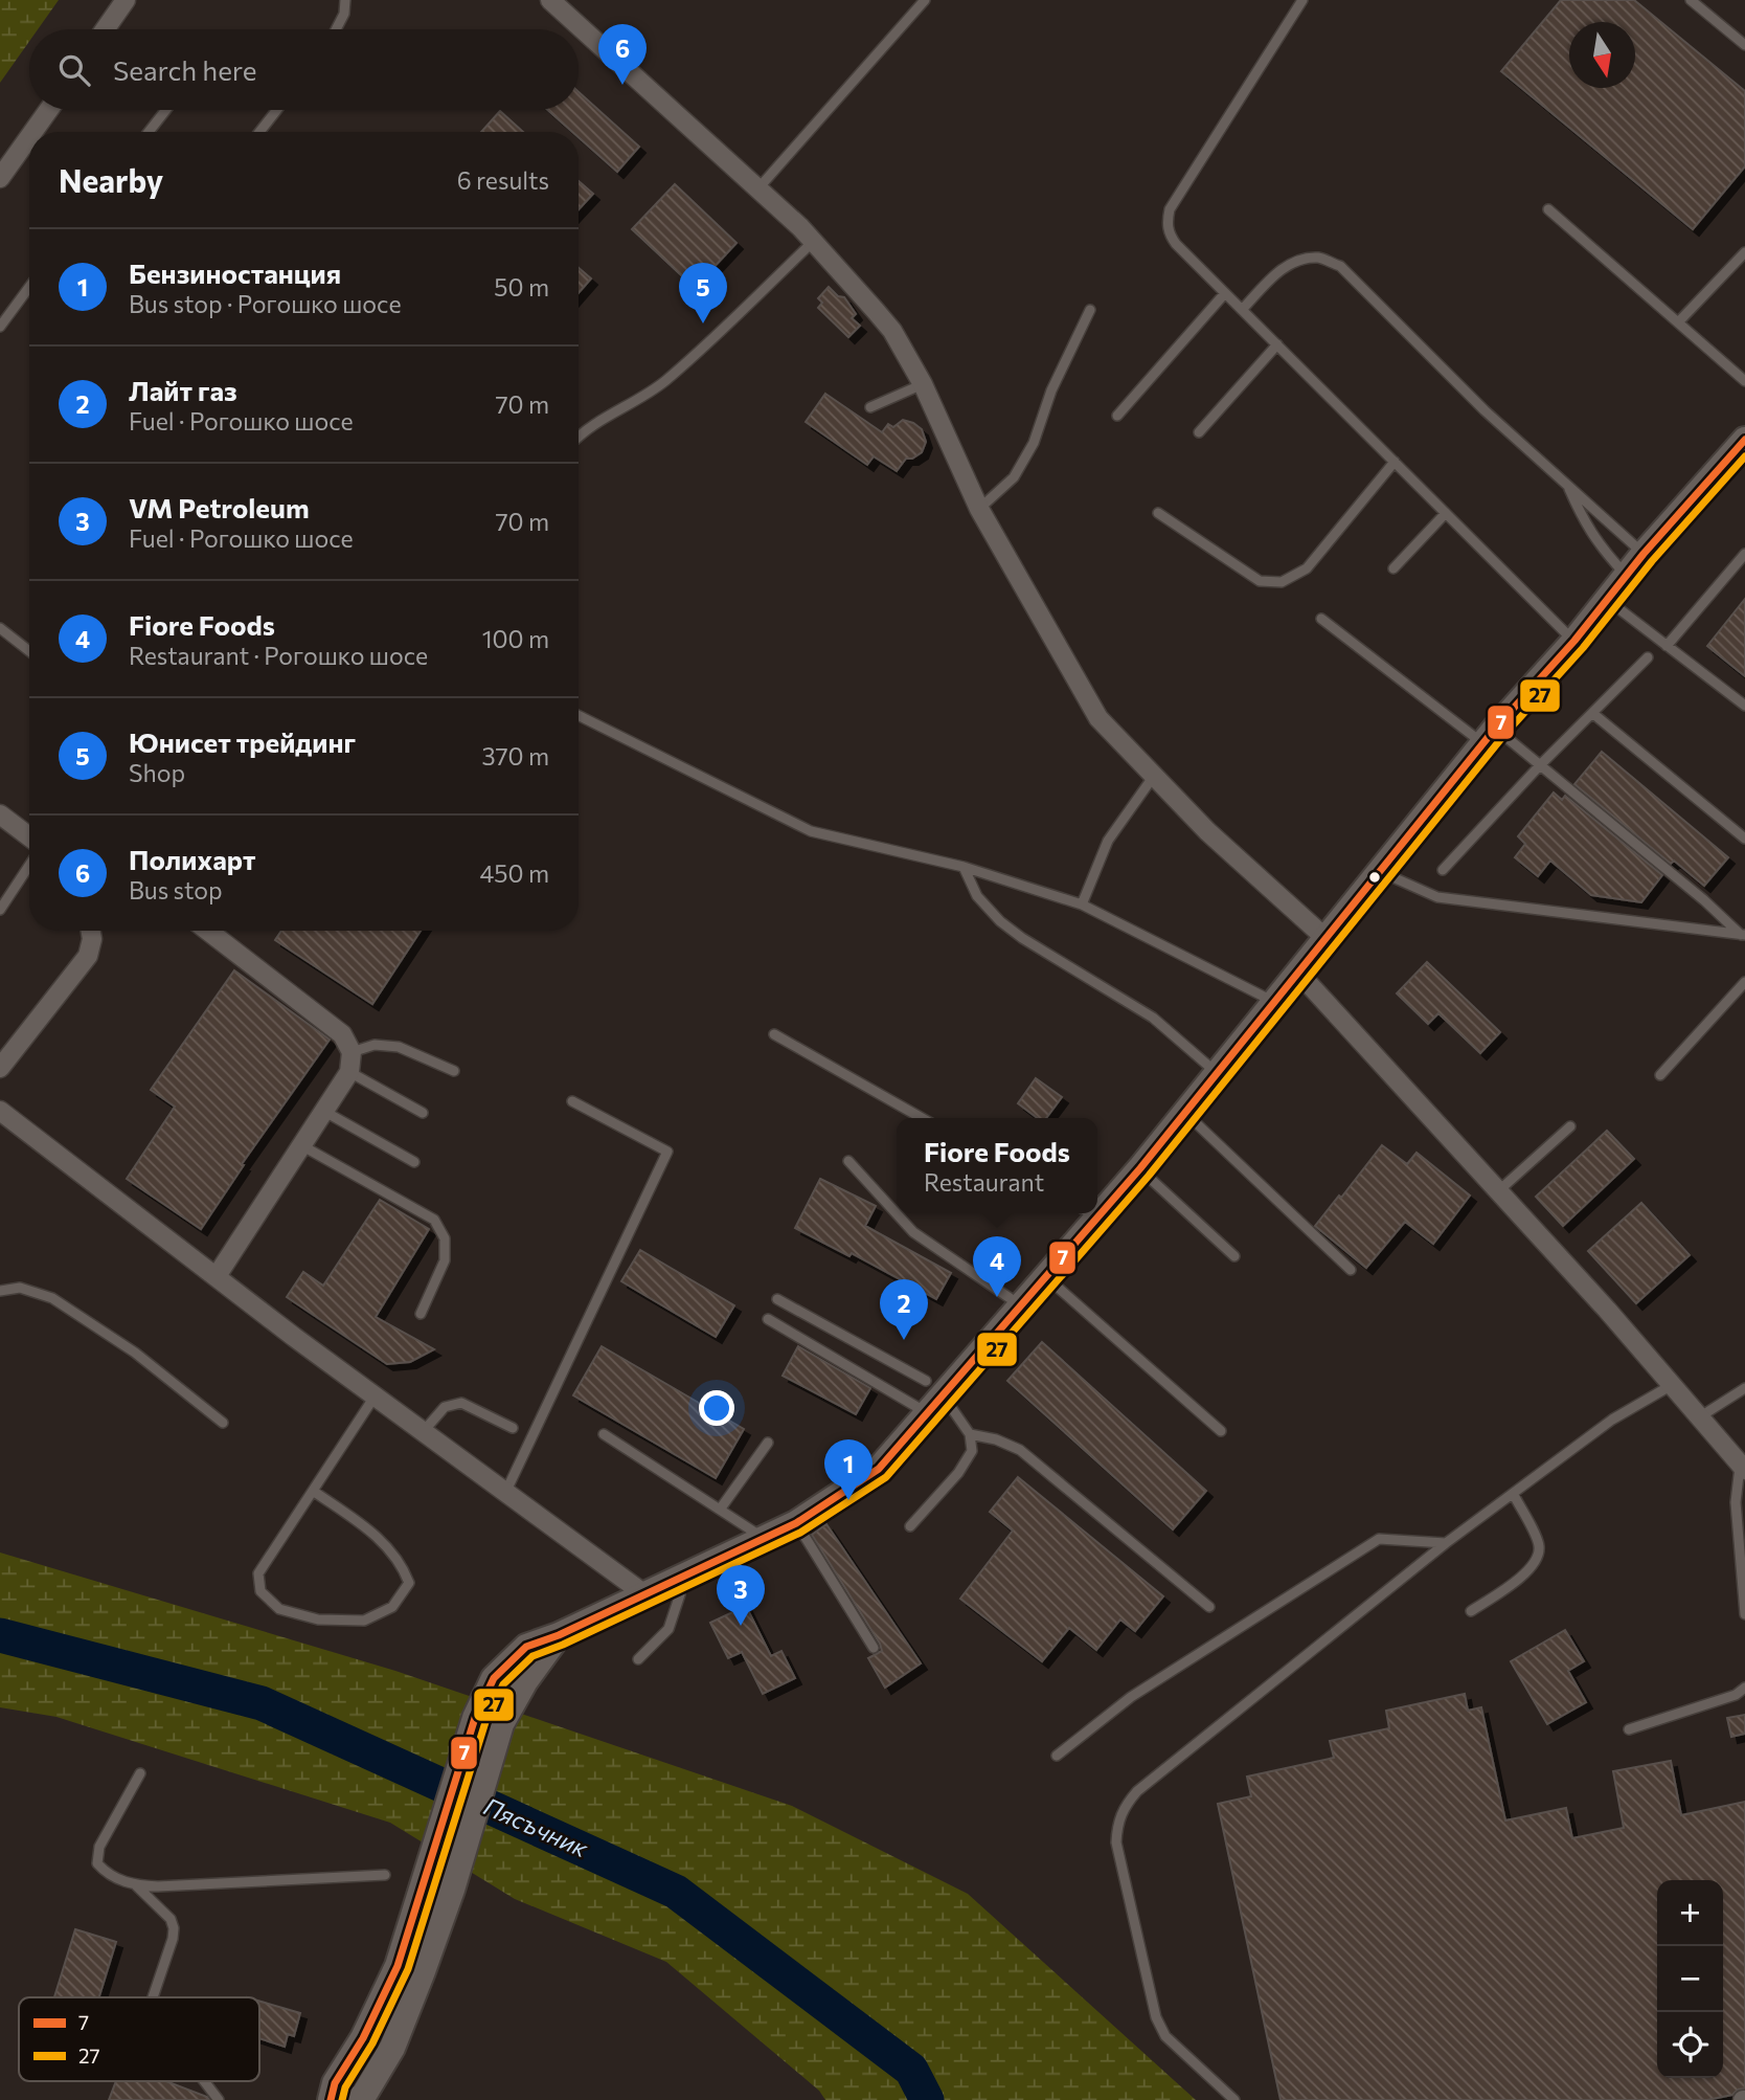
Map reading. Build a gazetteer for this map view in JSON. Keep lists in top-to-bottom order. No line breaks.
{"water":["Пясъчник"],"lines":["transit line 7","transit line 27"],"legend":["7","27"],"north":"bottom","page":{"pins":["6","5","4","2","1","3"],"search":"Search here","heading":["Nearby","6 results"],"list":[{"mark":"1","name":"Бензиностанция","note":"Bus stop · Рогошко шосе","value":"50 m"},{"mark":"2","name":"Лайт газ","note":"Fuel · Рогошко шосе","value":"70 m"},{"mark":"3","name":"VM Petroleum","note":"Fuel · Рогошко шосе","value":"70 m"},{"mark":"4","name":"Fiore Foods","note":"Restaurant · Рогошко шосе","value":"100 m"},{"mark":"5","name":"Юнисет трейдинг","note":"Shop","value":"370 m"},{"mark":"6","name":"Полихарт","note":"Bus stop","value":"450 m"}],"popup":["Fiore Foods","Restaurant"],"map_buttons":["+","−"]}}
